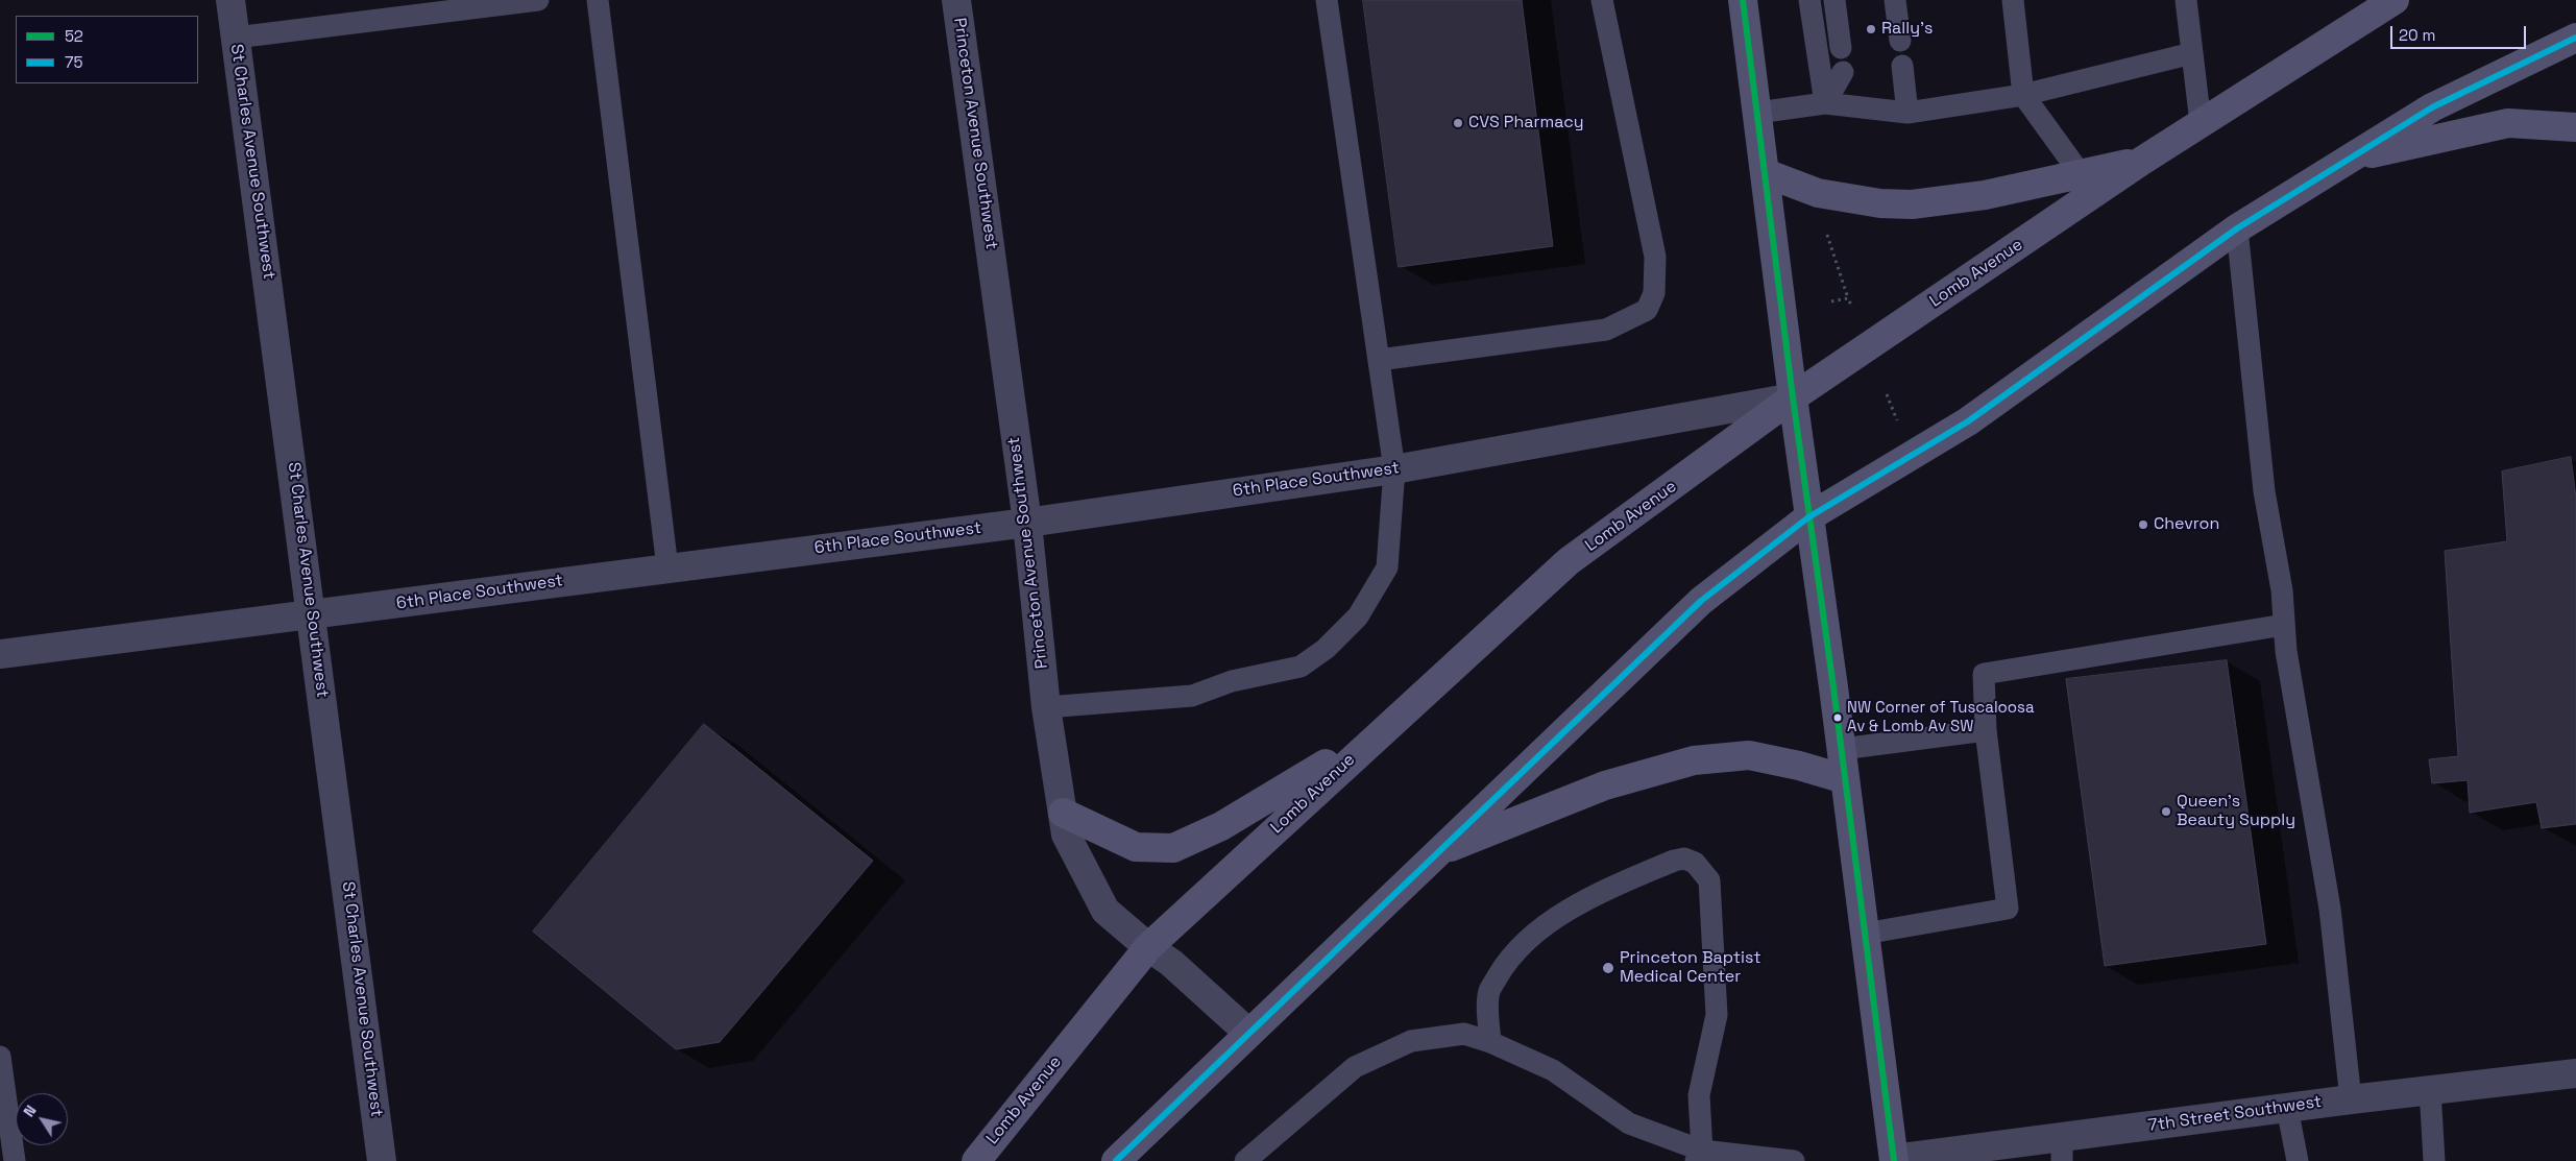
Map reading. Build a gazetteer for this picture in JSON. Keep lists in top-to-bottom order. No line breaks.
{"streets":{"main road":["Lomb Avenue"],"street":["Princeton Avenue Southwest","St Charles Avenue Southwest","6th Place Southwest","7th Street Southwest"]},"crossings":[["Princeton Avenue Southwest","Lomb Avenue"],["Princeton Avenue Southwest","6th Place Southwest"],["St Charles Avenue Southwest","6th Place Southwest"],["Lomb Avenue","6th Place Southwest"]],"places":["Rally's","CVS Pharmacy","Chevron","NW Corner of Tuscaloosa Av & Lomb Av SW","Queen's Beauty Supply","Princeton Baptist Medical Center"],"lines":["transit line 52","transit line 75"],"legend":["52","75"],"scale_bar":"20 m","north":"top left"}
